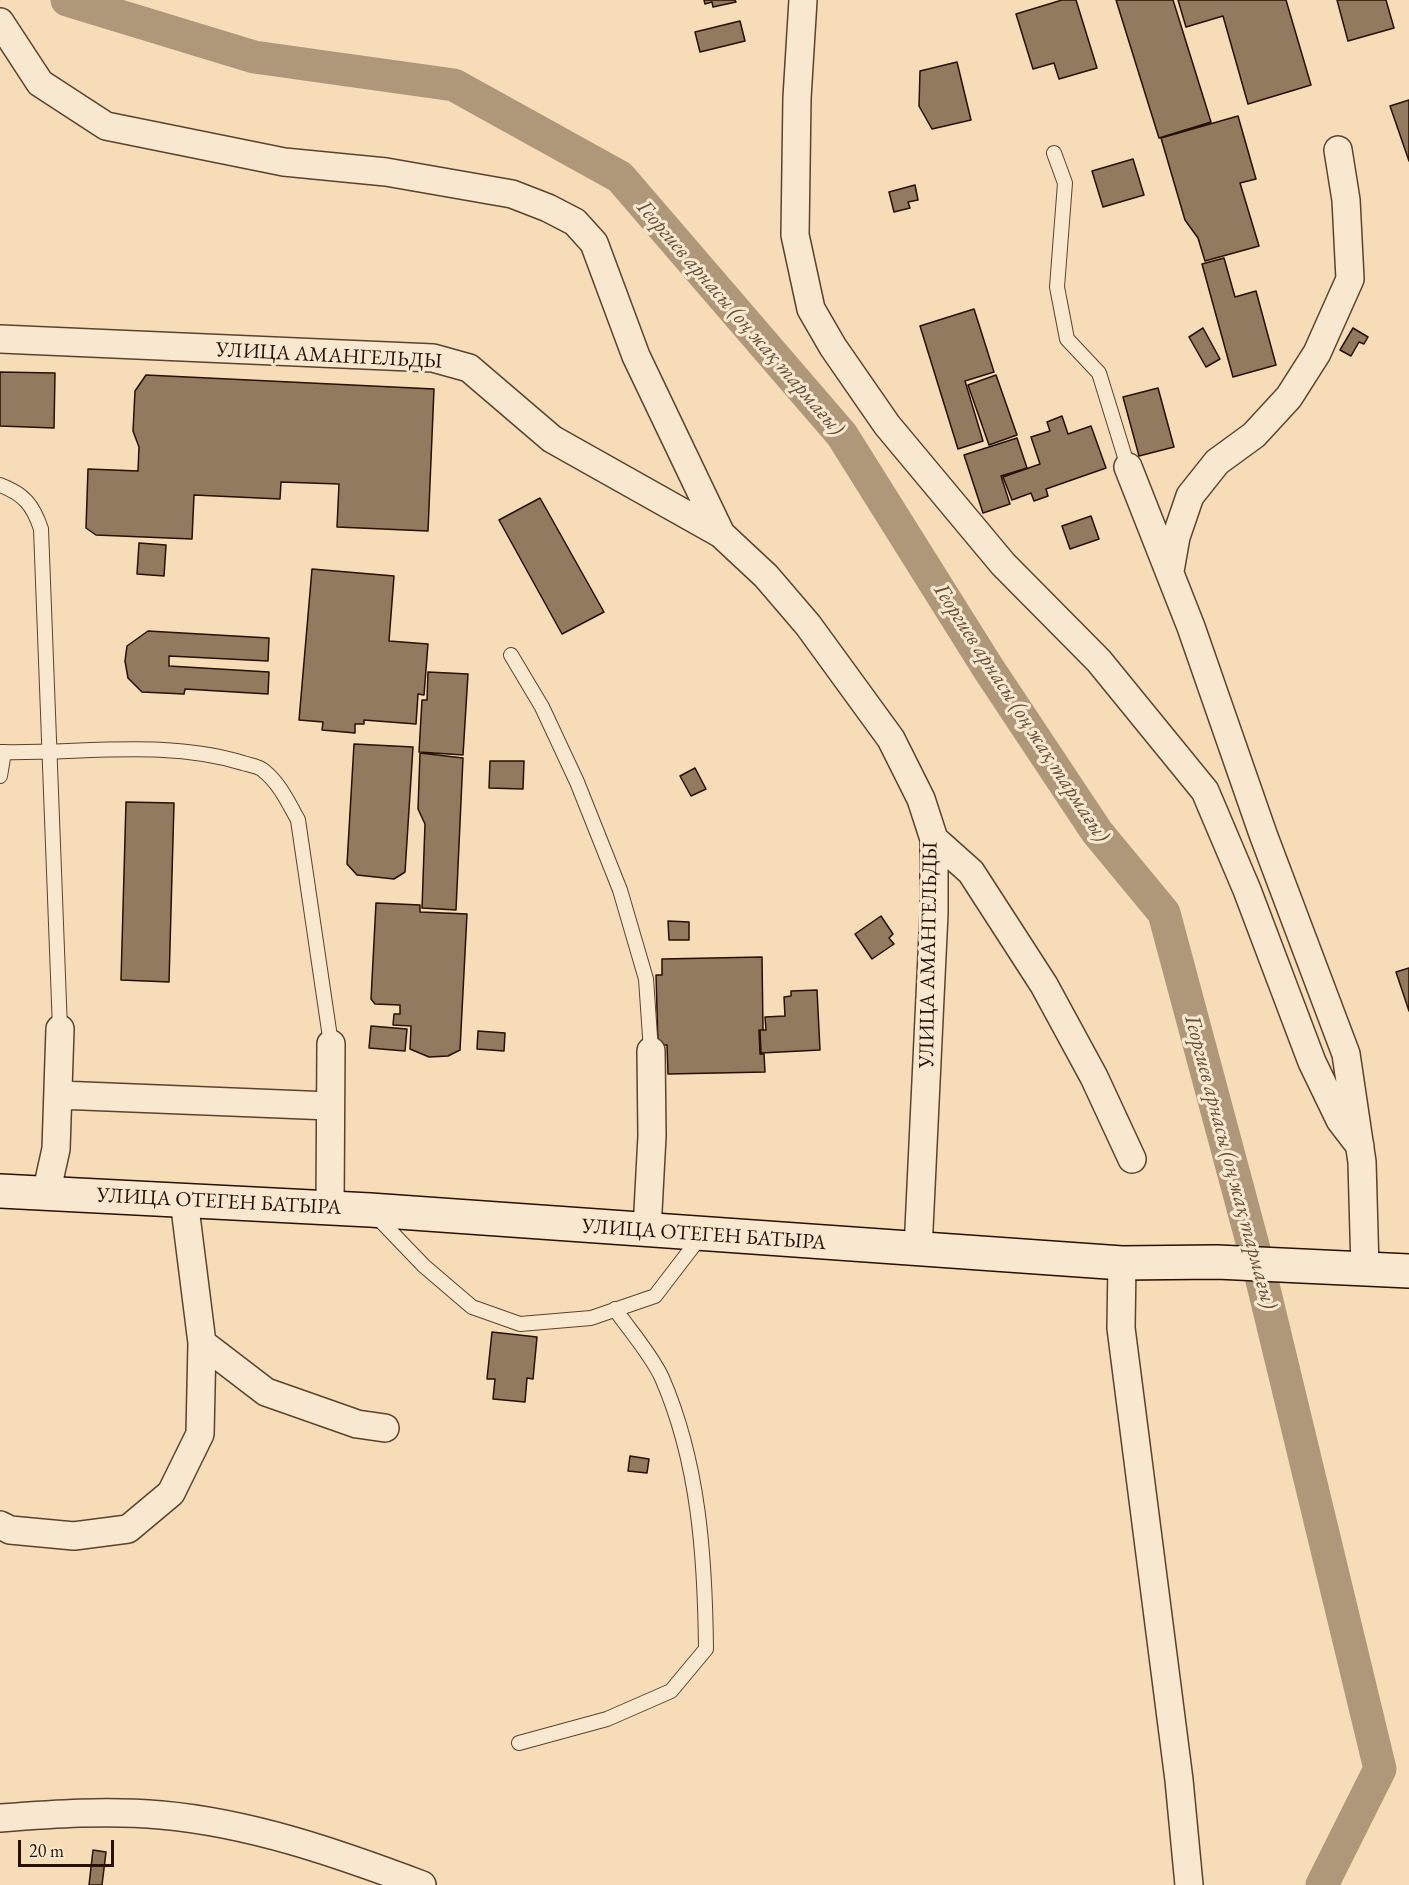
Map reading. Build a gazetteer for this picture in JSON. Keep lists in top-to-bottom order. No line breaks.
{"streets":{"main road":["УЛИЦА ОТЕГЕН БАТЫРА"],"street":["УЛИЦА АМАНГЕЛЬДЫ"]},"crossings":[["УЛИЦА АМАНГЕЛЬДЫ","УЛИЦА ОТЕГЕН БАТЫРА"]],"water":["Георгиев арнасы (оң жақ тармағы)"],"scale_bar":"20 m"}
